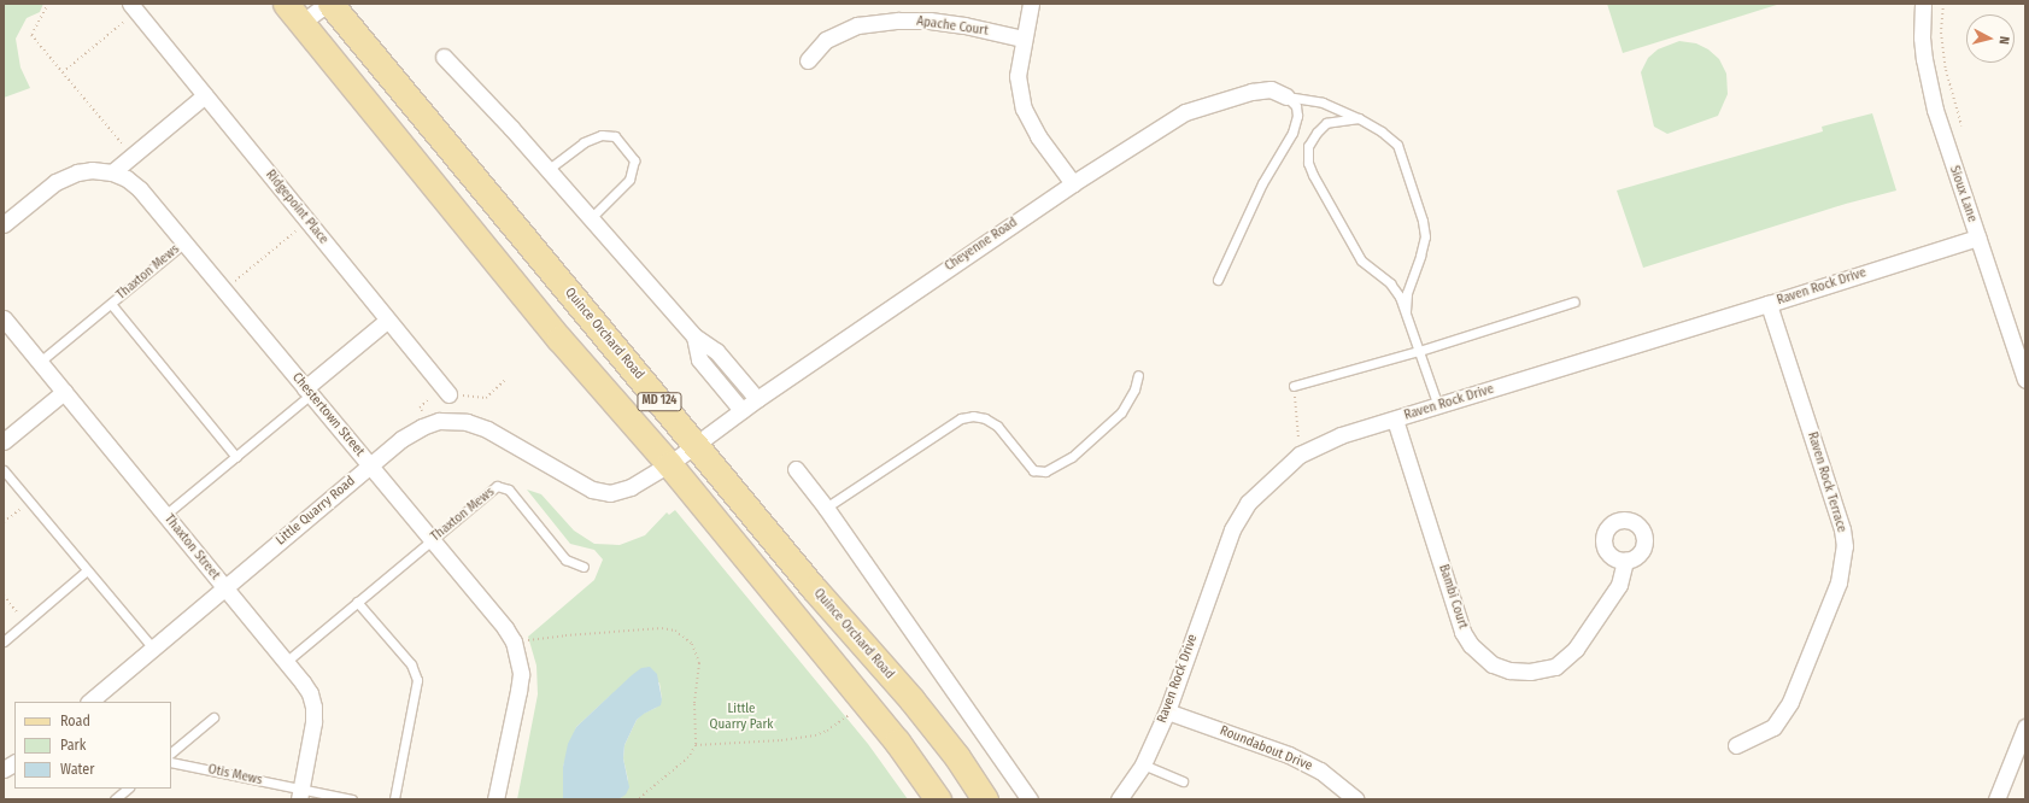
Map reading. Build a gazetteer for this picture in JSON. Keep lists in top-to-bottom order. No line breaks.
{"streets":{"main road":["Quince Orchard Road","MD 124"],"street":["Apache Court","Sioux Lane","Ridgepoint Place","Cheyenne Road","Raven Rock Drive","Chestertown Street","Raven Rock Terrace","Little Quarry Road","Thaxton Street","Bambi Court","Roundabout Drive"],"lane":["Thaxton Mews","Otis Mews"]},"crossings":[["Sioux Lane","Raven Rock Drive"],["Cheyenne Road","Quince Orchard Road"],["Cheyenne Road","Little Quarry Road"],["Thaxton Mews","Chestertown Street"],["Thaxton Mews","Thaxton Street"],["Raven Rock Drive","Raven Rock Terrace"],["Raven Rock Drive","Bambi Court"],["Raven Rock Drive","Roundabout Drive"],["Quince Orchard Road","Little Quarry Road"],["MD 124","Little Quarry Road"],["Chestertown Street","Little Quarry Road"],["Little Quarry Road","Thaxton Street"],["Thaxton Street","Otis Mews"]],"parks":["Little Quarry Park"],"legend":["Road","Park","Water"],"north":"right"}
